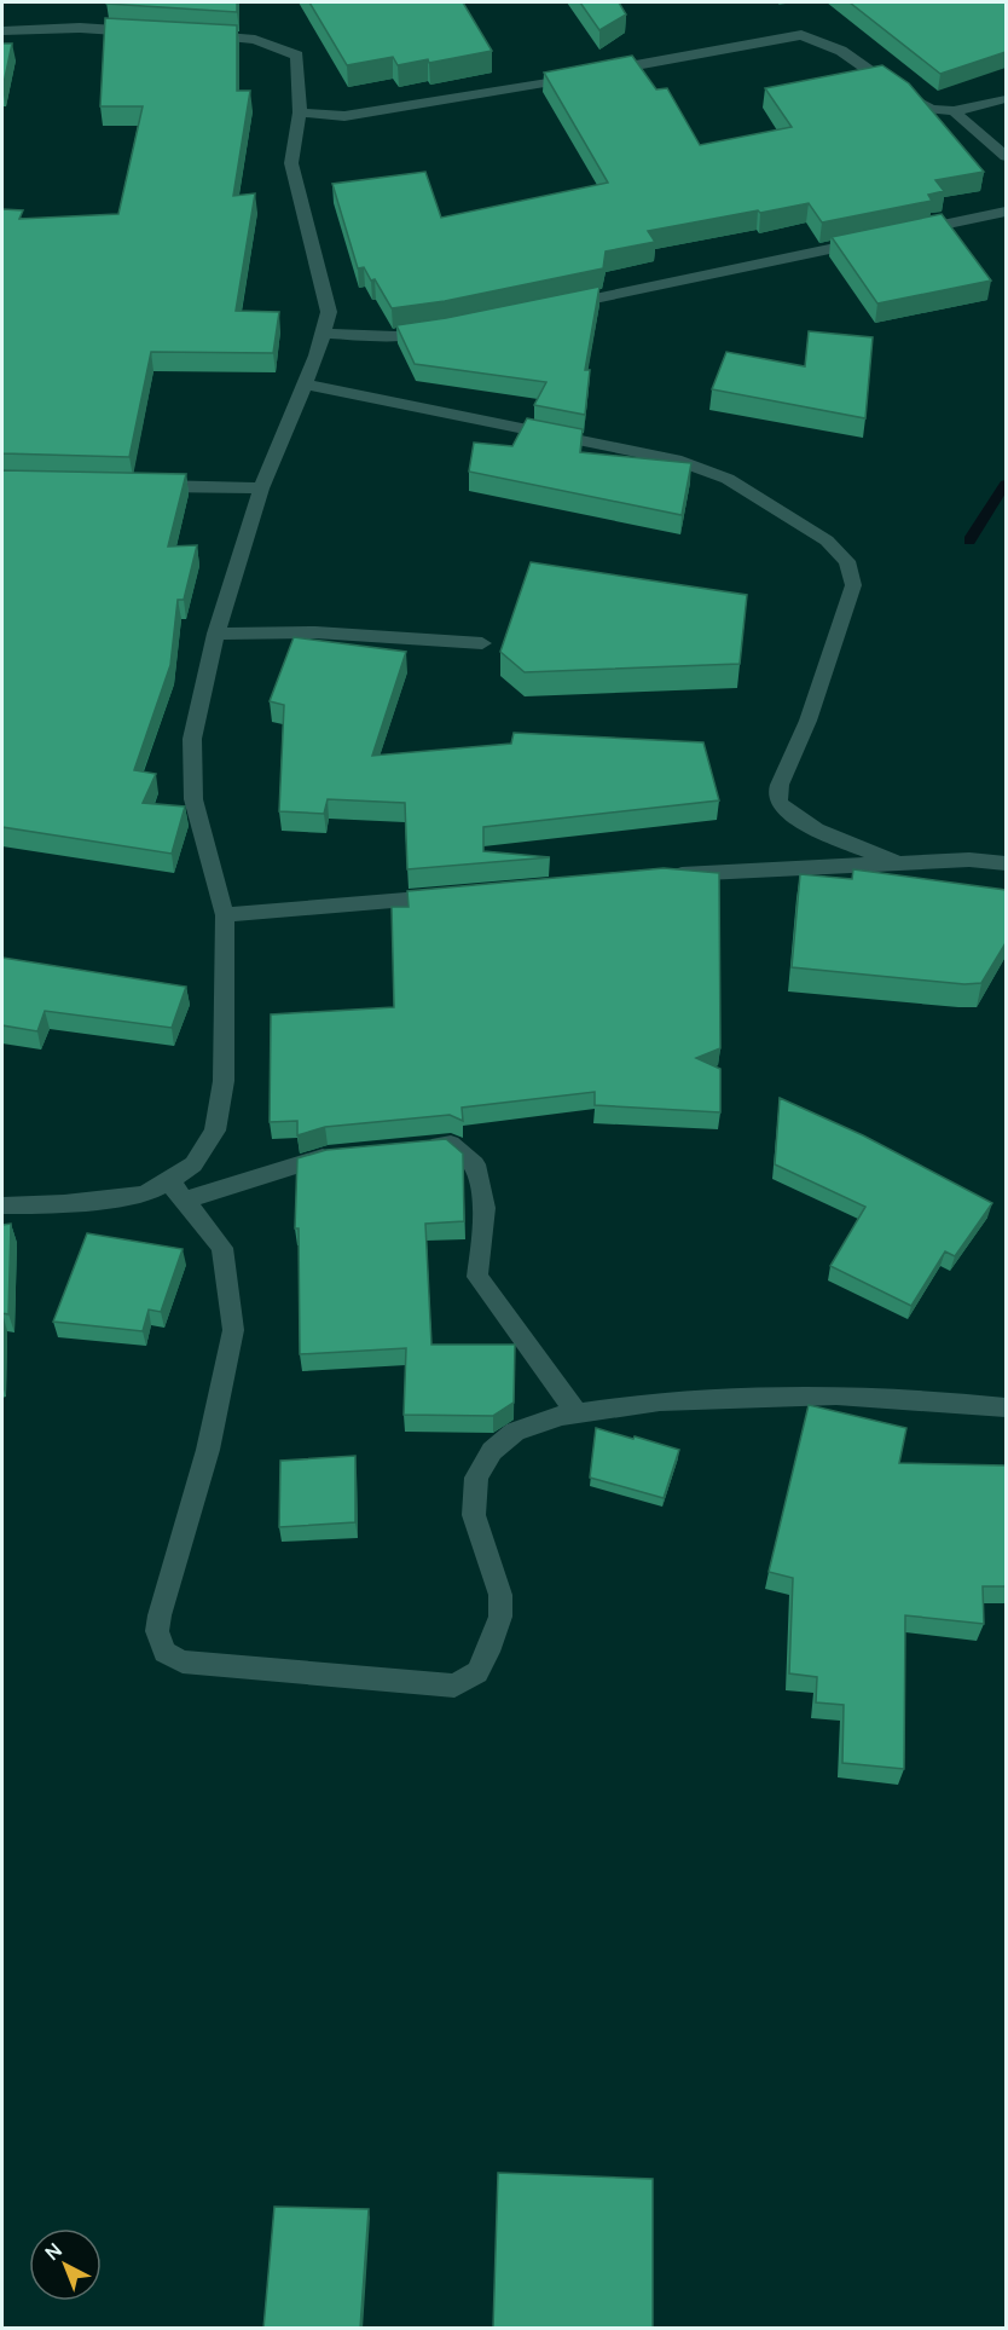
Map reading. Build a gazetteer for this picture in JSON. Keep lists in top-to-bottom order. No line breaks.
{"north":"top left"}
